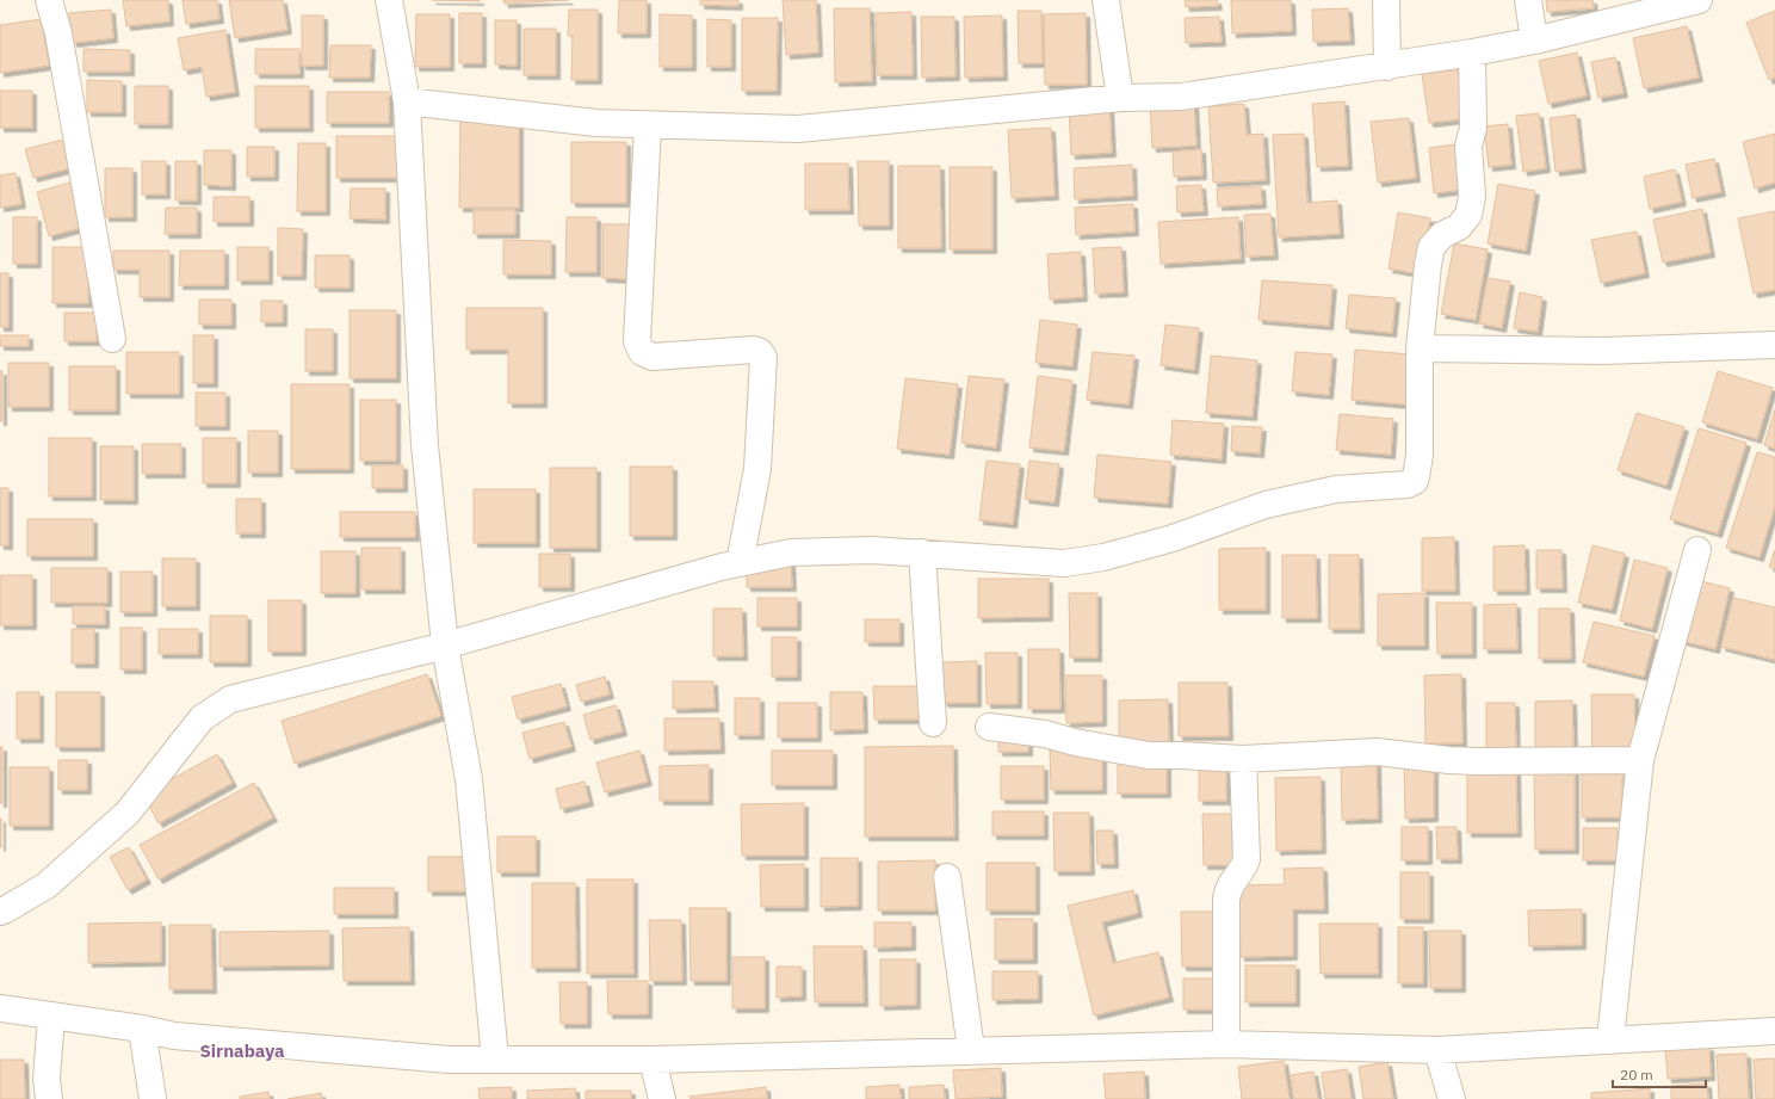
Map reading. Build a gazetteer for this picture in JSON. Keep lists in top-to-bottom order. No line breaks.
{"districts":["Sirnabaya"],"scale_bar":"20 m"}
